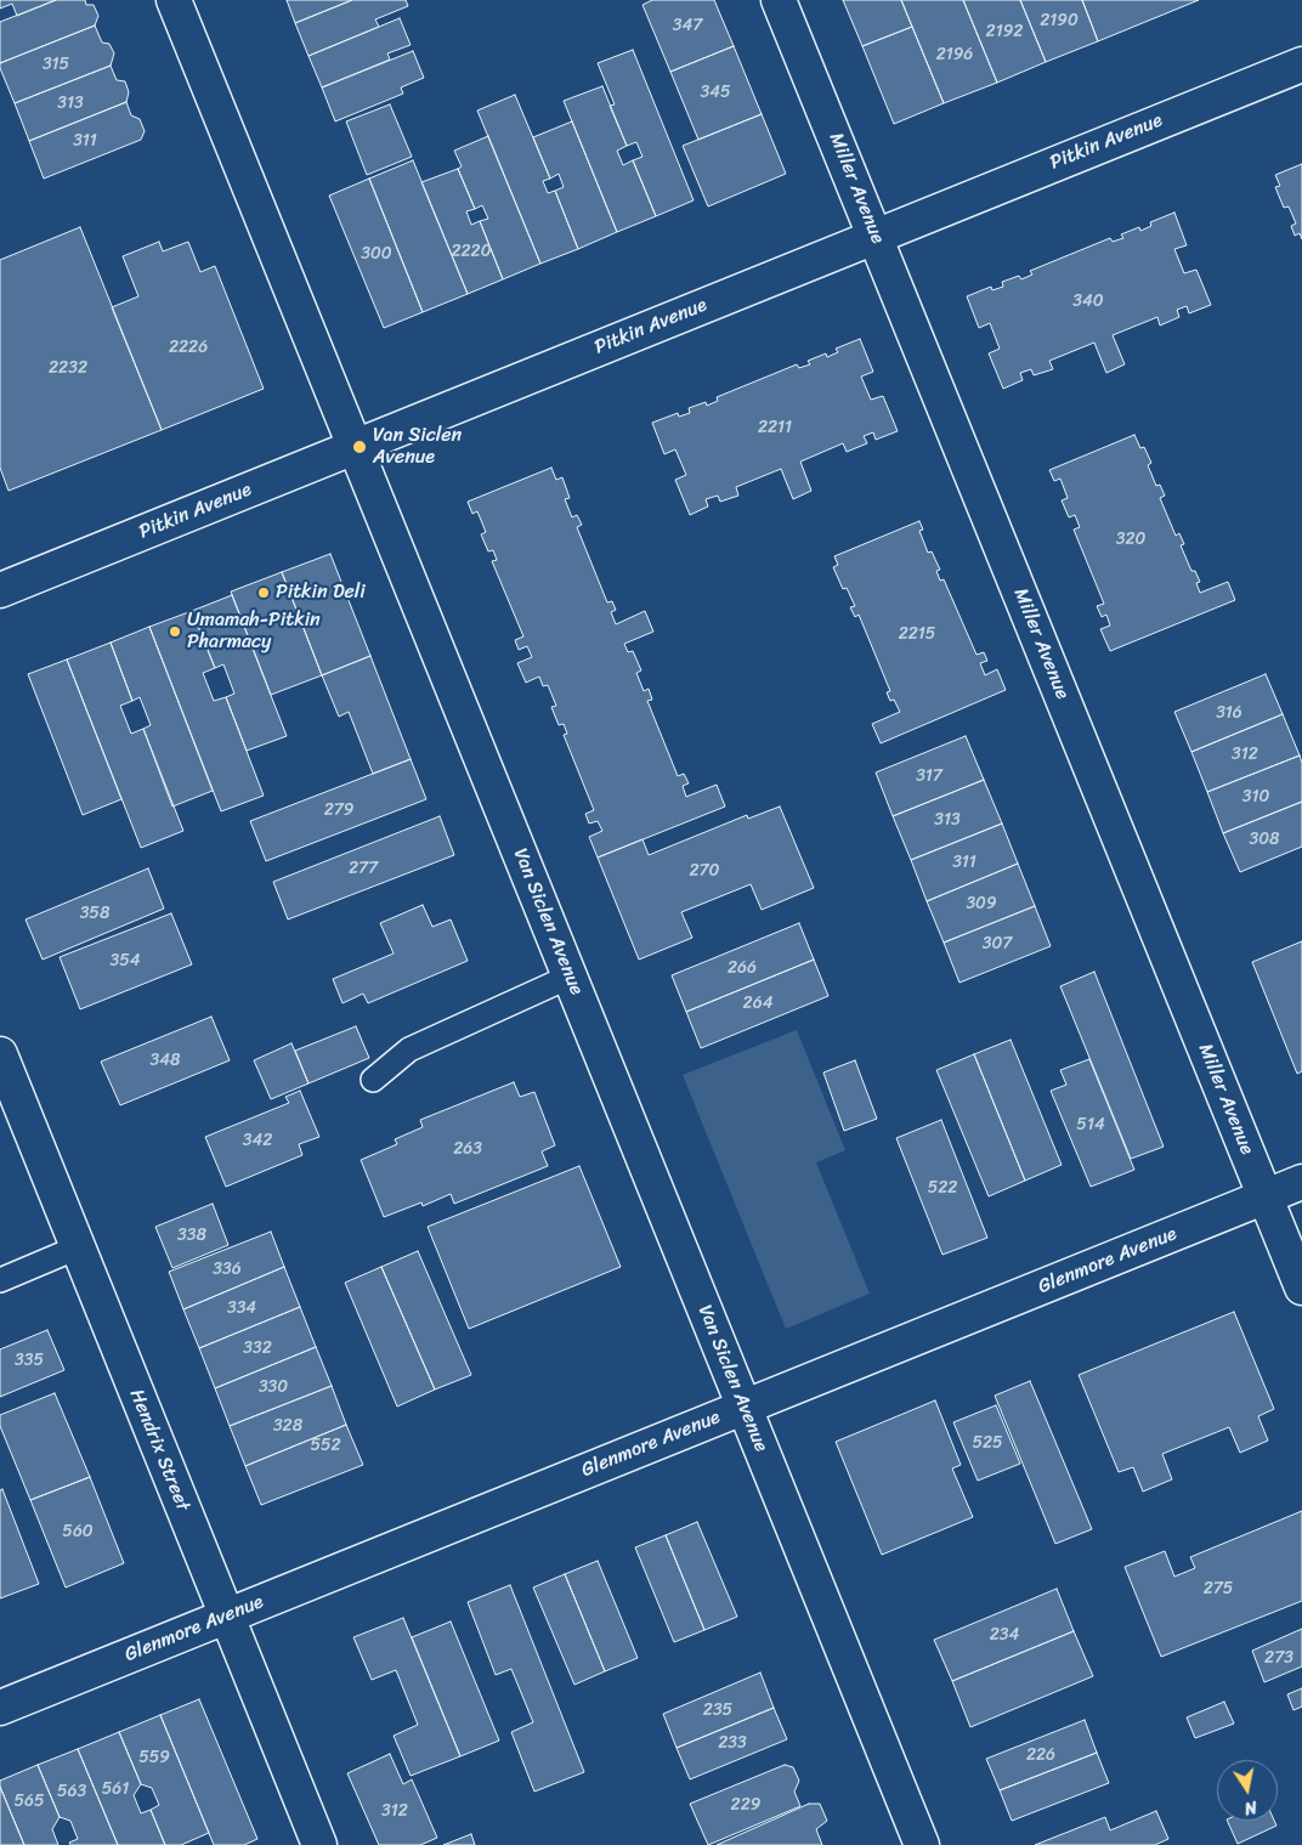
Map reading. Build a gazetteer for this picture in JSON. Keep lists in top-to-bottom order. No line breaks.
{"streets":{"street":["Pitkin Avenue","Miller Avenue","Van Siclen Avenue","Glenmore Avenue","Hendrix Street"]},"crossings":[["Pitkin Avenue","Miller Avenue"],["Pitkin Avenue","Van Siclen Avenue"],["Miller Avenue","Glenmore Avenue"],["Van Siclen Avenue","Glenmore Avenue"],["Glenmore Avenue","Hendrix Street"]],"places":["Van Siclen Avenue","Pitkin Deli","Umamah-Pitkin Pharmacy"],"house_numbers":["2190","347","2192","2196","315","345","313","311","2220","300","340","2226","2232","2211","320","2215","316","312","317","310","279","313","308","311","277","270","309","358","307","354","266","264","348","514","342","263","522","338","336","334","332","335","330","328","525","552","560","275","234","273","235","233","226","559","561","563","565","229","312"],"north":"bottom"}
